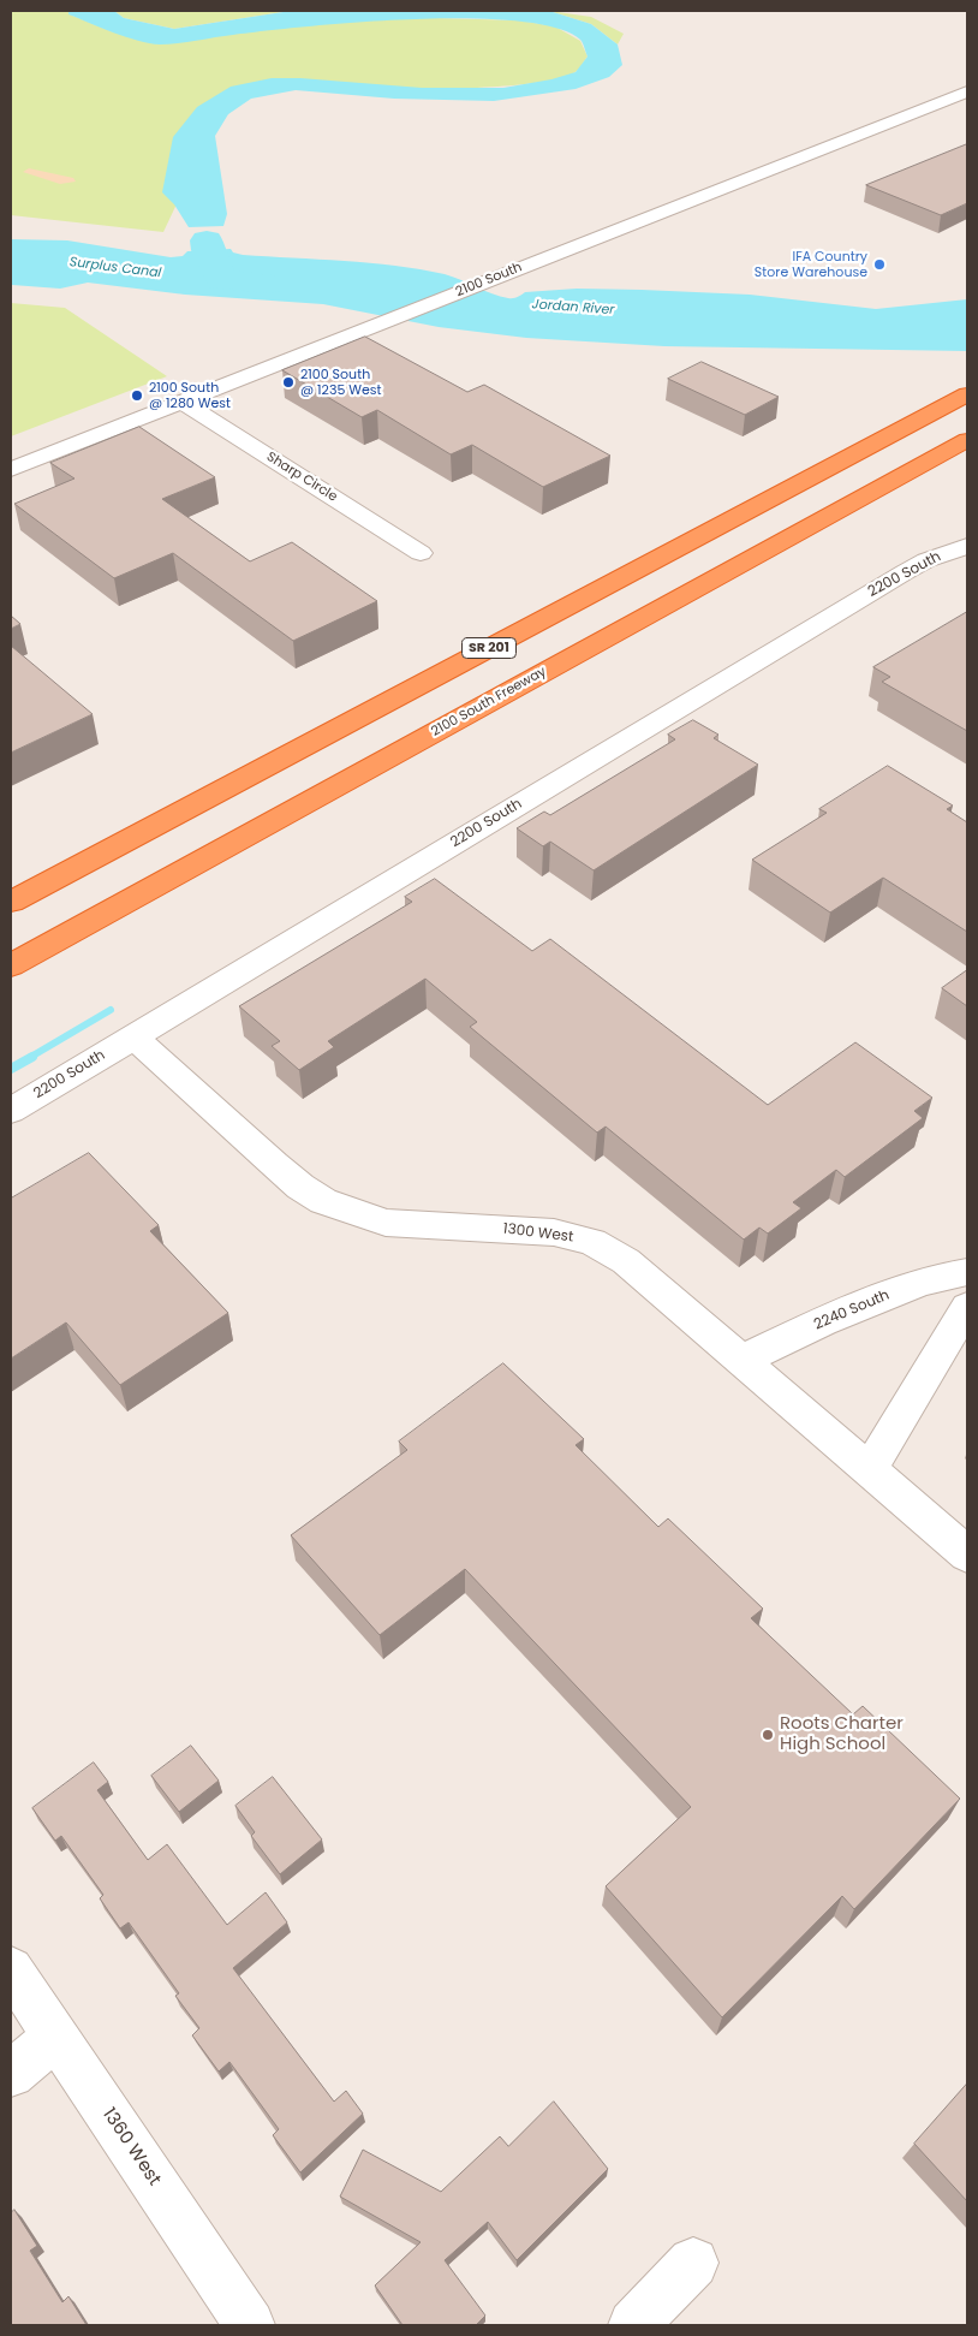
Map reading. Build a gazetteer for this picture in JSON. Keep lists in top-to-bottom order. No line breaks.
{"streets":{"highway":["SR 201","2100 South Freeway"],"street":["2100 South","Sharp Circle","2200 South","1300 West","2240 South","1360 West"]},"crossings":[["2100 South","Sharp Circle"],["2200 South","1300 West"],["1300 West","2240 South"]],"water":["Surplus Canal","Jordan River"],"places":["IFA Country Store Warehouse","2100 South @ 1235 West","2100 South @ 1280 West","Roots Charter High School"]}
